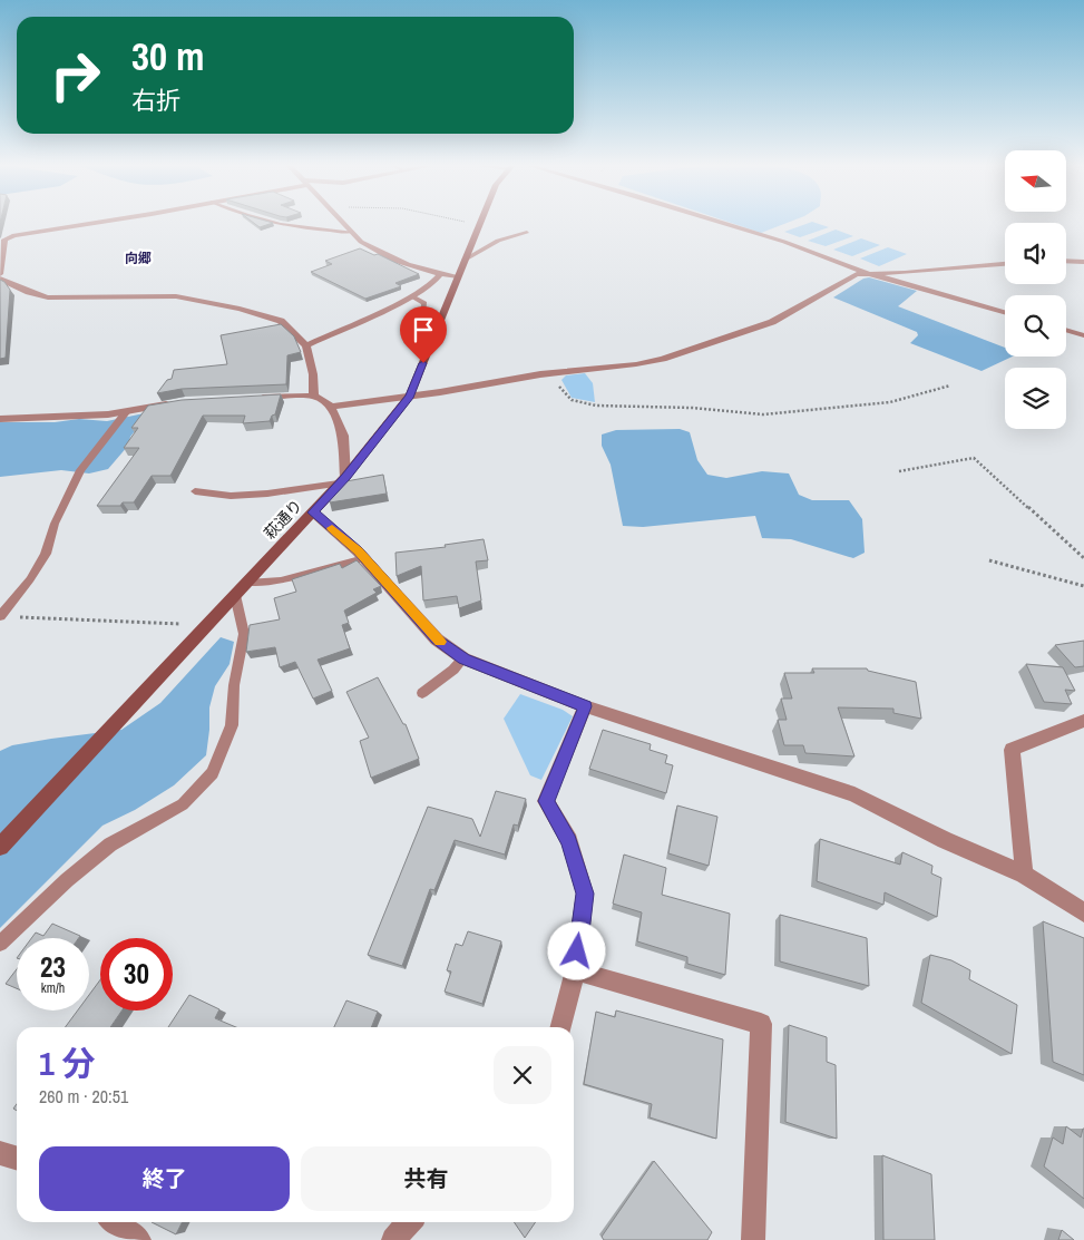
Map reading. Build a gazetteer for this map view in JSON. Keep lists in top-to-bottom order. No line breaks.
{"streets":{"street":["萩通り"]},"districts":["向郷"],"north":"left","page":{"turn":["30 m","右折"],"speed":"23 km/h","limit":"30","heading":["1 分","260 m · 20:51"],"buttons":["終了","共有"]}}
